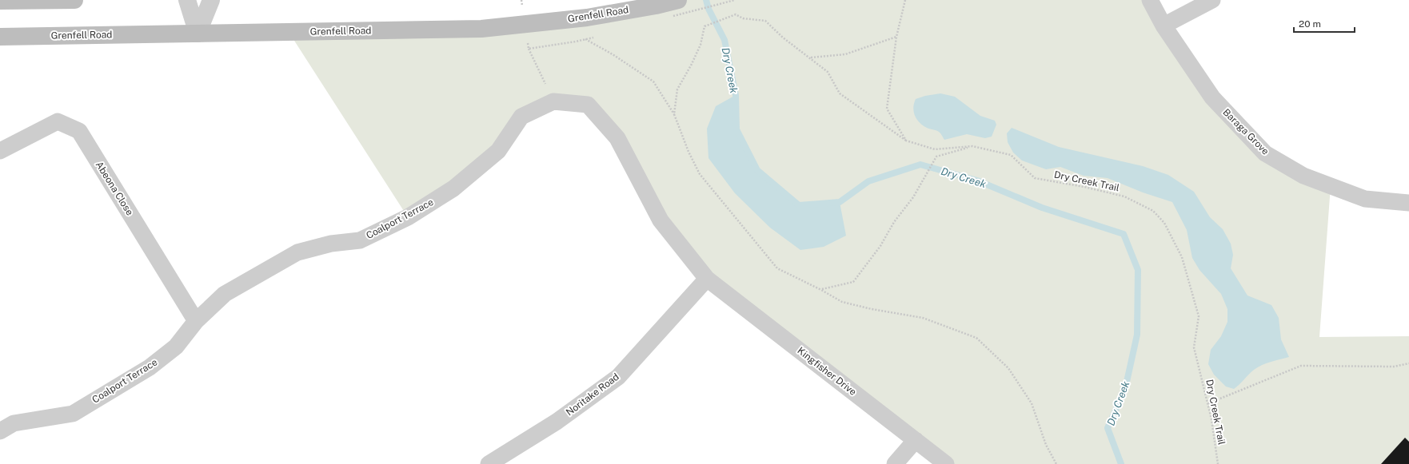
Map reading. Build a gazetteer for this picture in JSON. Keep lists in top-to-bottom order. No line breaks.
{"streets":{"main road":["Grenfell Road"],"street":["Baraga Grove","Abeona Close","Coalport Terrace","Kingfisher Drive","Noritake Road"],"path":["Dry Creek Trail"]},"crossings":[["Abeona Close","Coalport Terrace"],["Kingfisher Drive","Noritake Road"]],"water":["Dry Creek"],"scale_bar":"20 m"}
